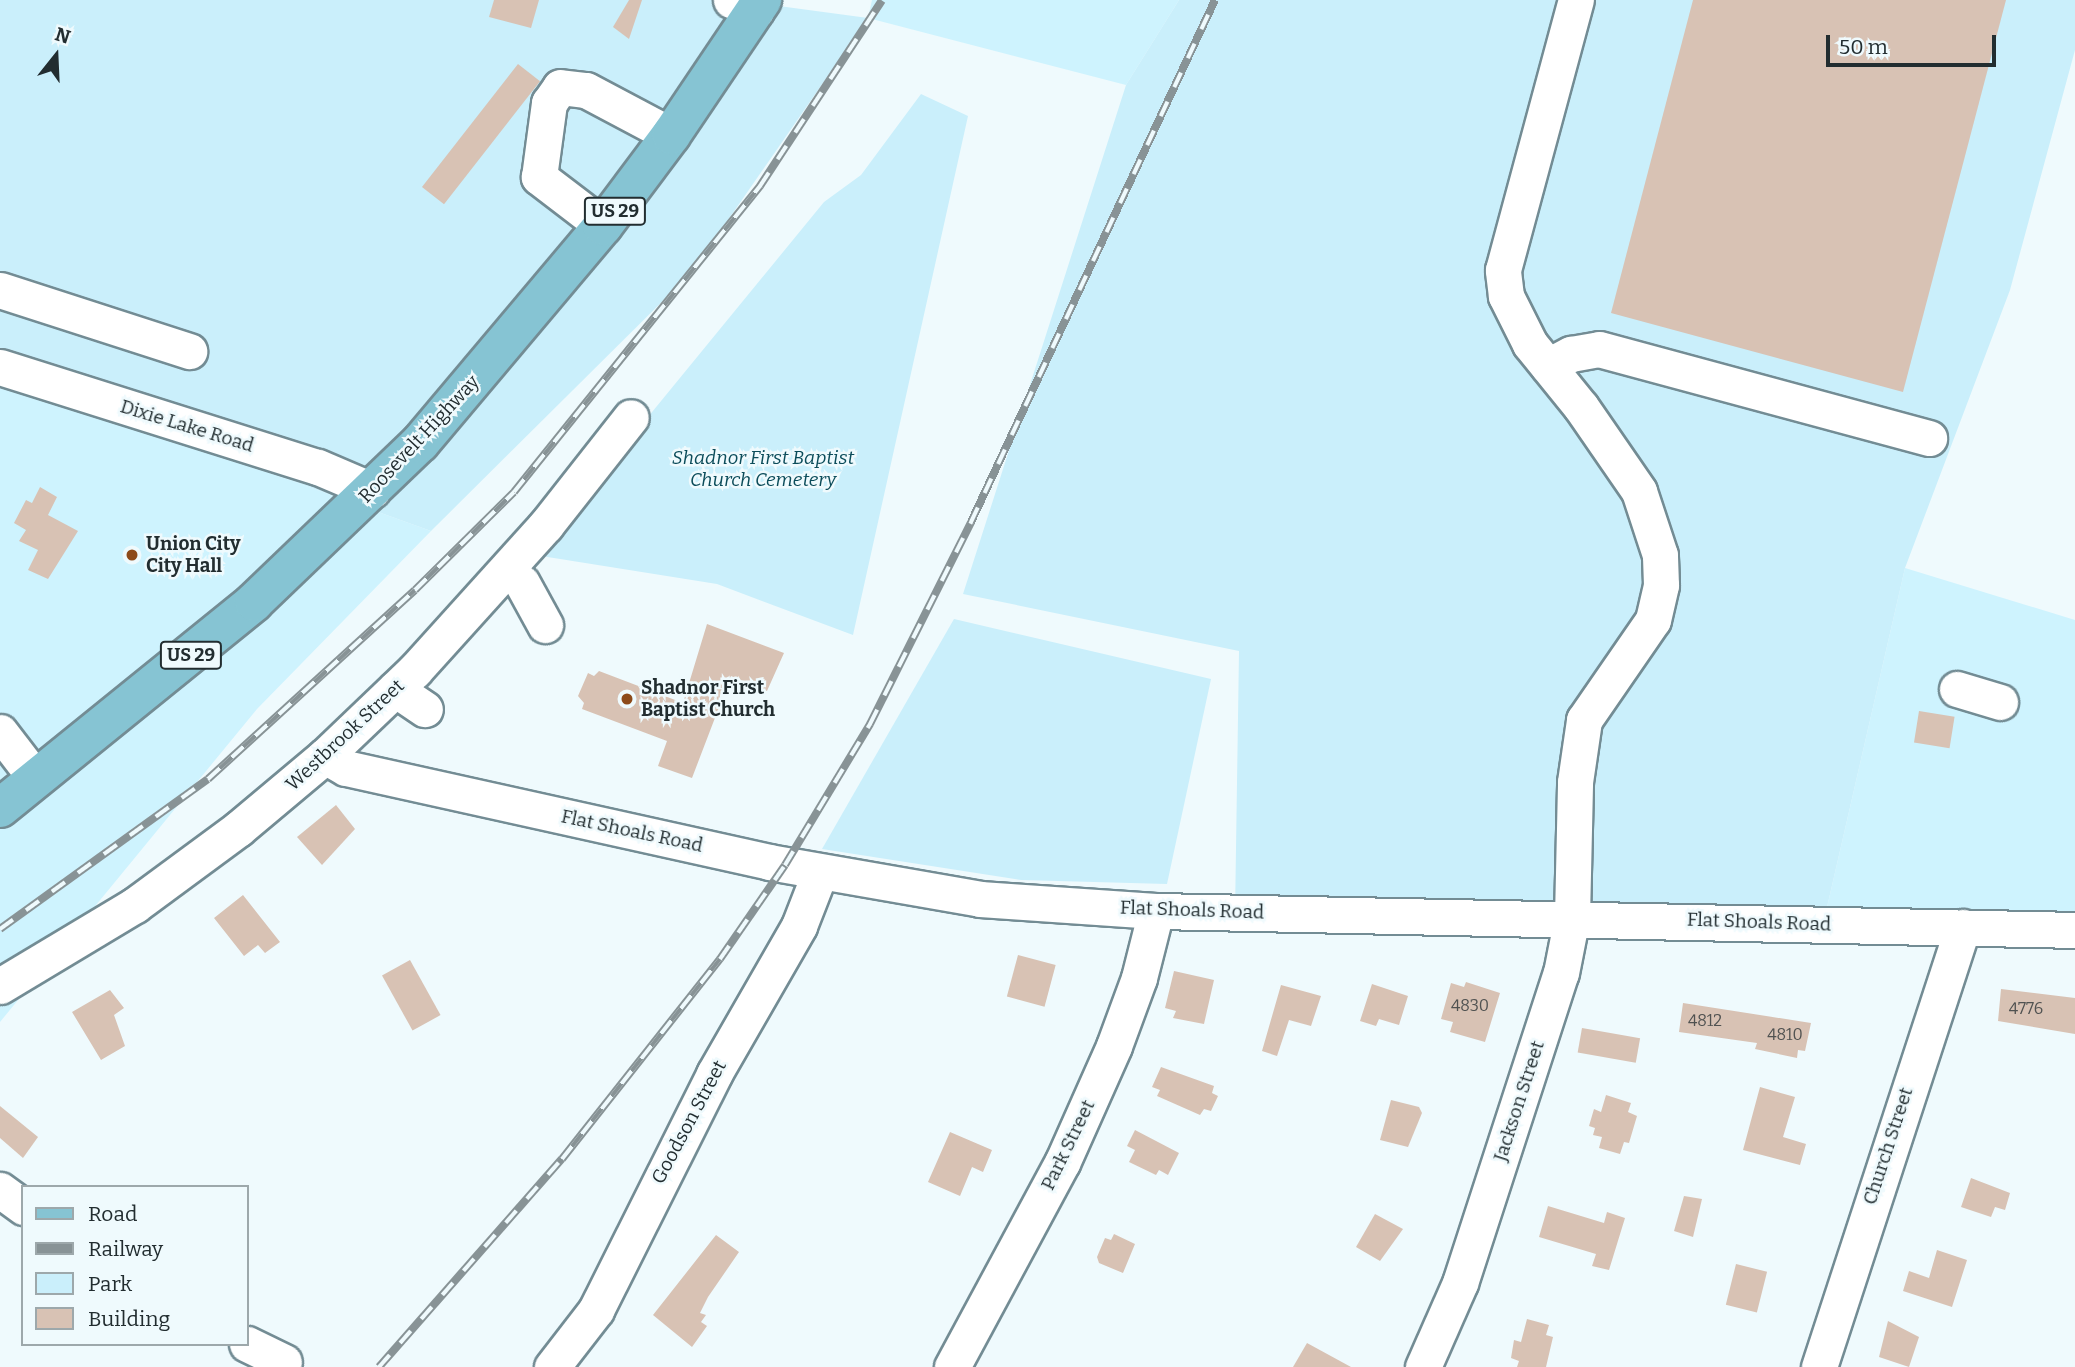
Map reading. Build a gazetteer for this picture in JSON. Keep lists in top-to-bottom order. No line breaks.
{"streets":{"main road":["US 29","Roosevelt Highway"],"street":["Dixie Lake Road","Westbrook Street","Flat Shoals Road","Jackson Street","Goodson Street","Park Street","Church Street"]},"crossings":[["Dixie Lake Road","Roosevelt Highway"],["Westbrook Street","Flat Shoals Road"],["Flat Shoals Road","Jackson Street"],["Flat Shoals Road","Goodson Street"],["Flat Shoals Road","Park Street"],["Flat Shoals Road","Church Street"]],"parks":["Shadnor First Baptist Church Cemetery"],"places":["Union City City Hall","Shadnor First Baptist Church"],"house_numbers":["4830","4776","4812","4810"],"legend":["Road","Railway","Park","Building"],"scale_bar":"50 m","north":"top"}
